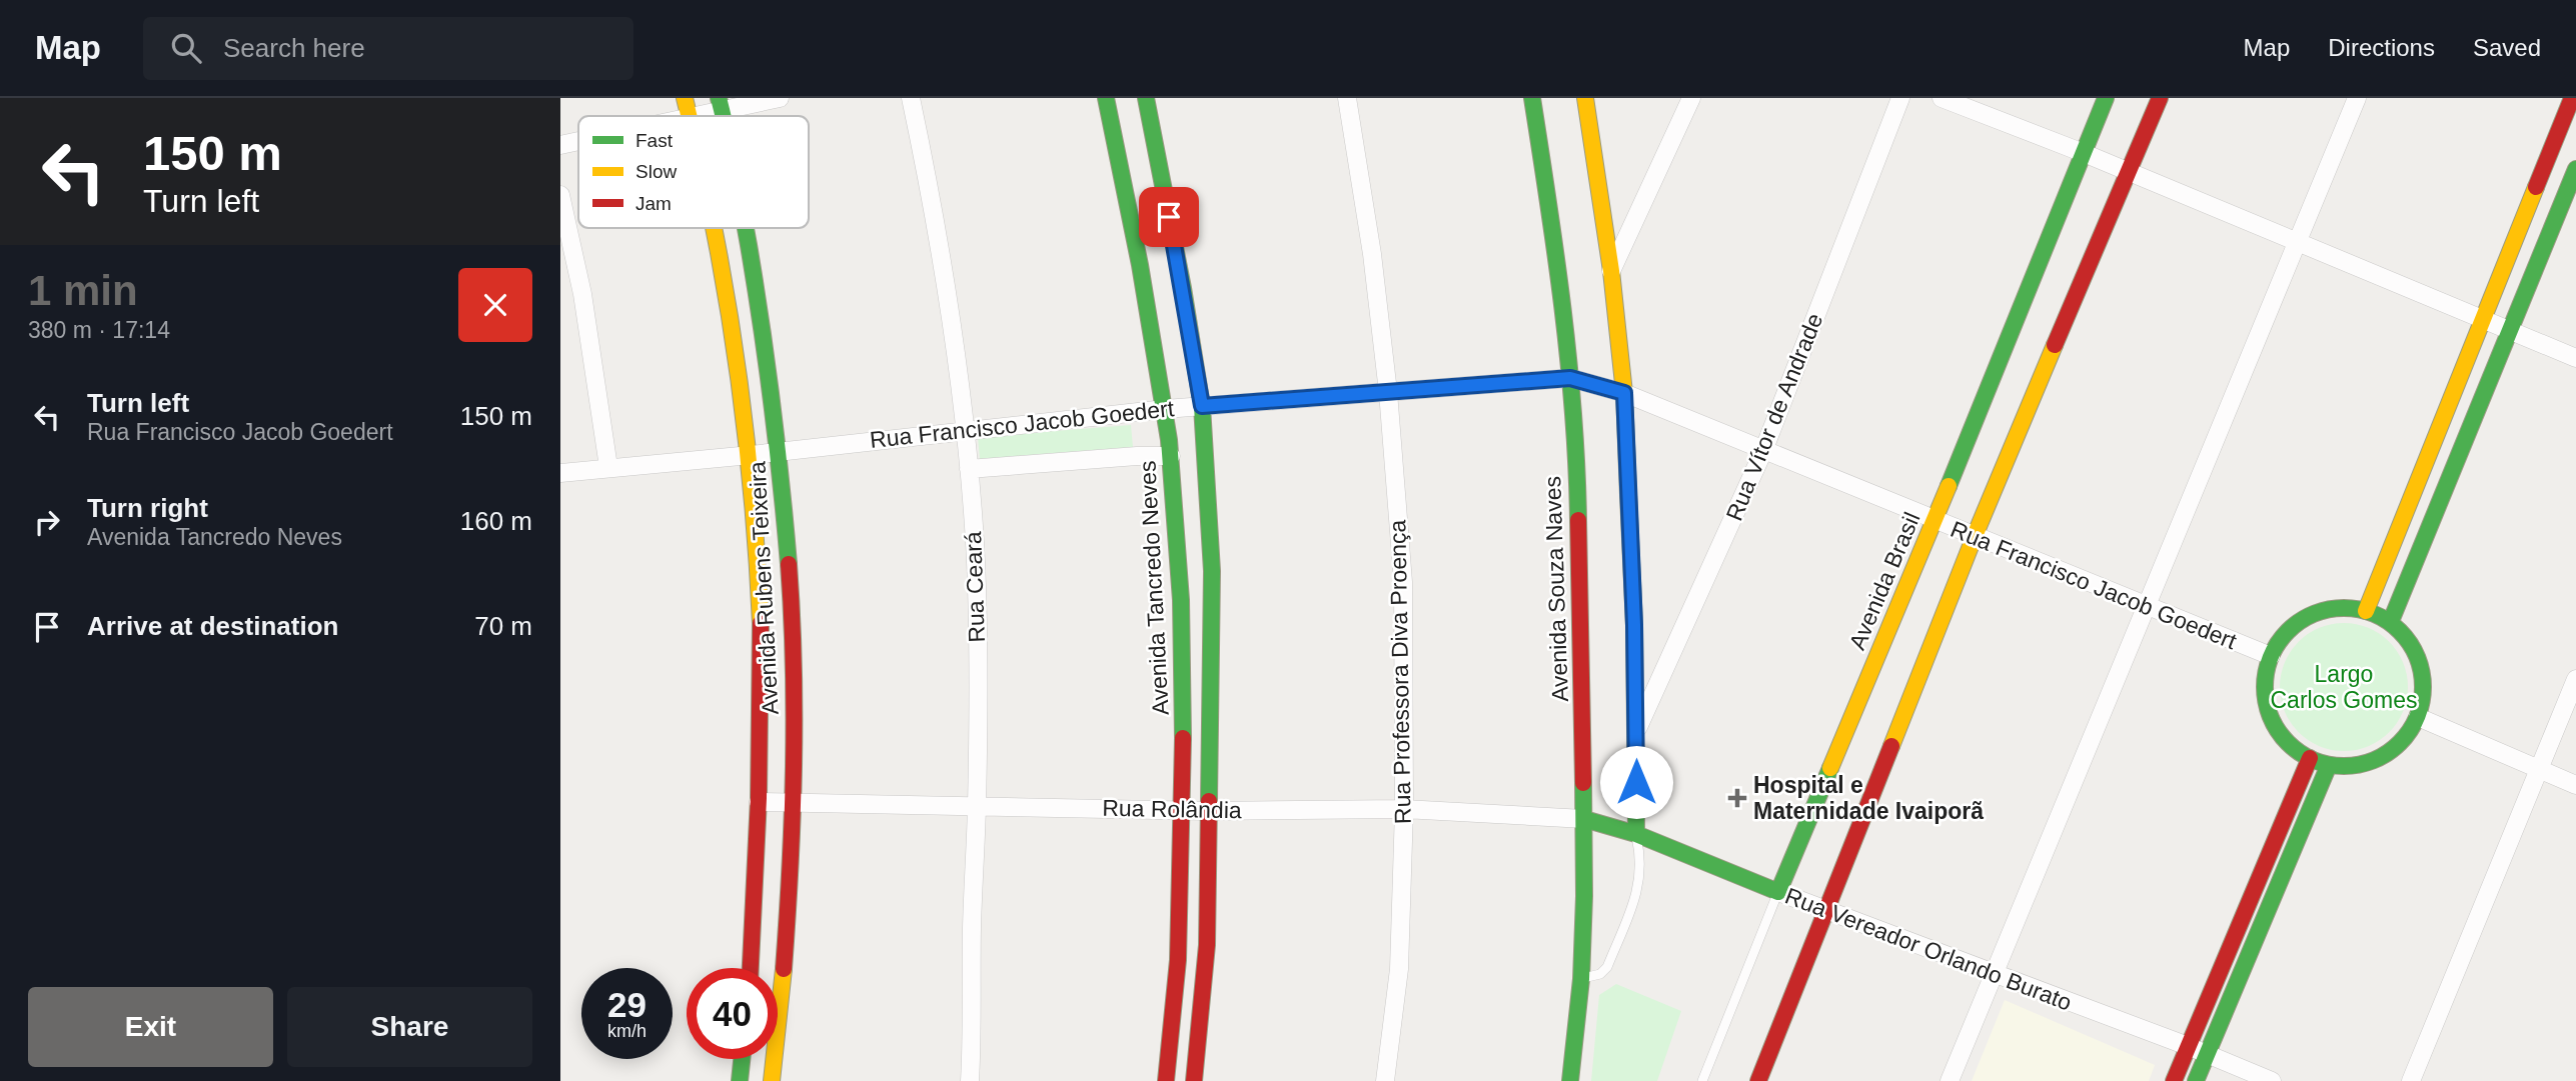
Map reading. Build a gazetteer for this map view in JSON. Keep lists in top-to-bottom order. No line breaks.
{"streets":{"street":["Rua Vítor de Andrade","Rua Francisco Jacob Goedert","Avenida Brasil","Rua Ceará","Avenida Rubens Teixeira","Avenida Tancredo Neves","Avenida Souza Naves","Rua Professora Diva Proença","Rua Rolândia","Rua Vereador Orlando Burato"]},"crossings":[["Rua Vítor de Andrade","Rua Francisco Jacob Goedert"],["Rua Francisco Jacob Goedert","Avenida Brasil"],["Rua Francisco Jacob Goedert","Rua Ceará"],["Rua Francisco Jacob Goedert","Avenida Rubens Teixeira"],["Rua Francisco Jacob Goedert","Avenida Tancredo Neves"],["Rua Francisco Jacob Goedert","Avenida Souza Naves"],["Rua Francisco Jacob Goedert","Rua Professora Diva Proença"],["Avenida Brasil","Rua Vereador Orlando Burato"],["Rua Ceará","Rua Rolândia"],["Avenida Rubens Teixeira","Rua Rolândia"],["Avenida Tancredo Neves","Rua Rolândia"],["Avenida Souza Naves","Rua Rolândia"],["Avenida Souza Naves","Rua Vereador Orlando Burato"],["Rua Professora Diva Proença","Rua Rolândia"],["Rua Rolândia","Rua Vereador Orlando Burato"]],"parks":["Largo Carlos Gomes"],"places":{"health":["Hospital e Maternidade Ivaiporã"]},"legend":["Fast","Slow","Jam"],"page":{"header":"Map","search":"Search here","nav":["Map","Directions","Saved"],"turn":["150 m","Turn left"],"heading":["1 min","380 m · 17:14"],"list":[{"name":"Turn left","note":"Rua Francisco Jacob Goedert","value":"150 m"},{"name":"Turn right","note":"Avenida Tancredo Neves","value":"160 m"},{"name":"Arrive at destination","value":"70 m"}],"speed":"29 km/h","limit":"40","buttons":["Exit","Share"]}}
